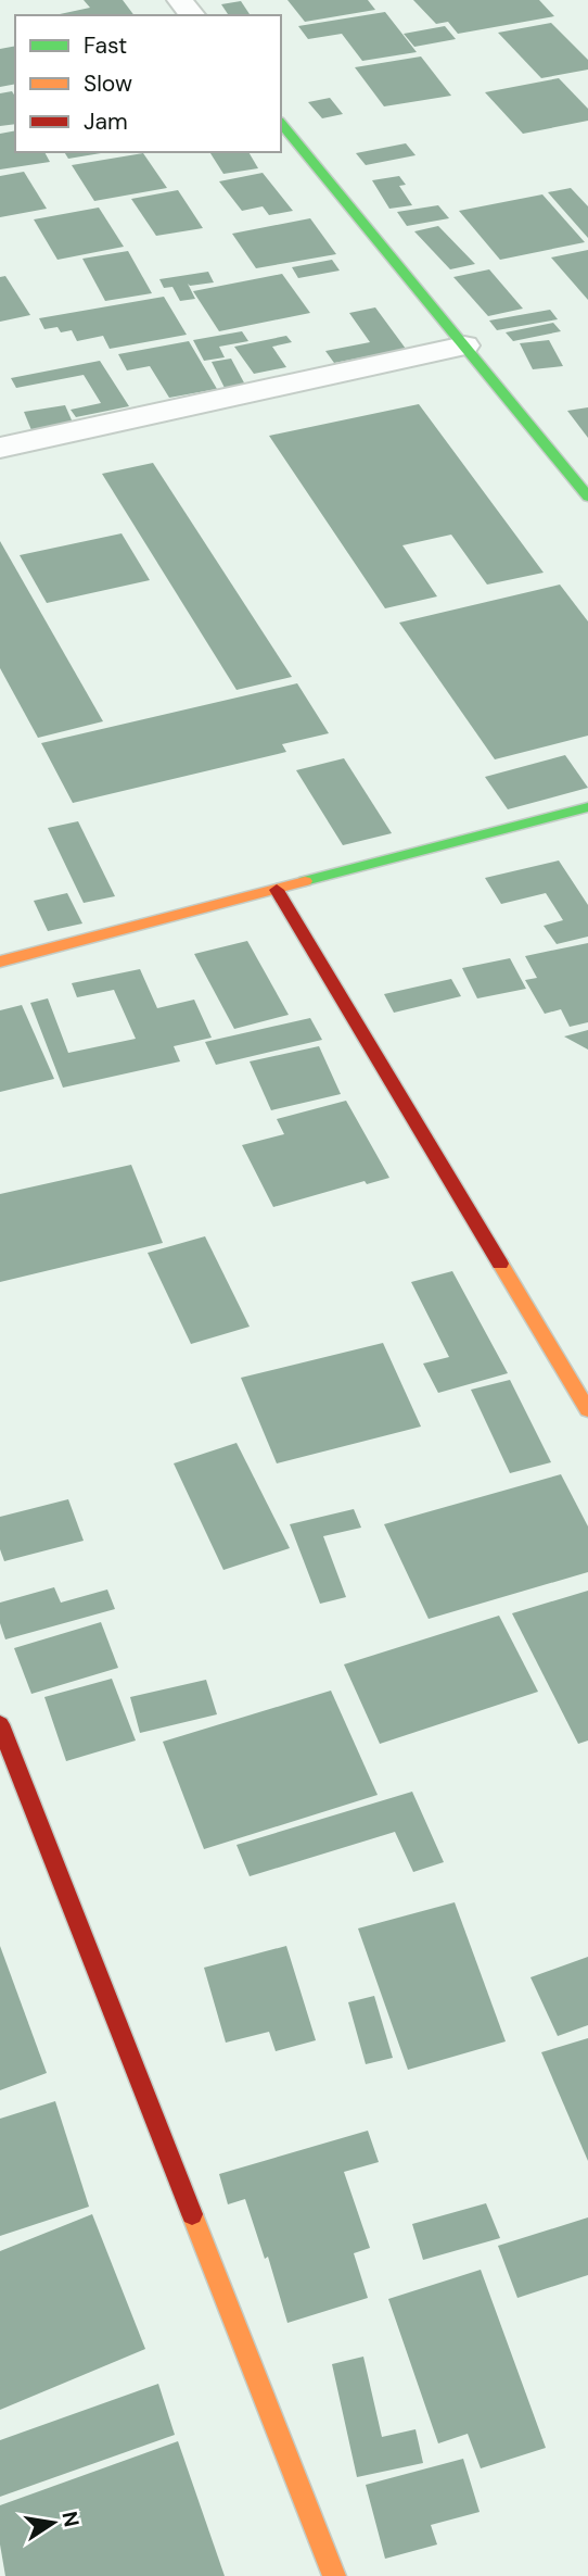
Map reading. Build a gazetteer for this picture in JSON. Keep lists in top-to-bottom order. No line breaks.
{"legend":["Fast","Slow","Jam"],"north":"right"}
